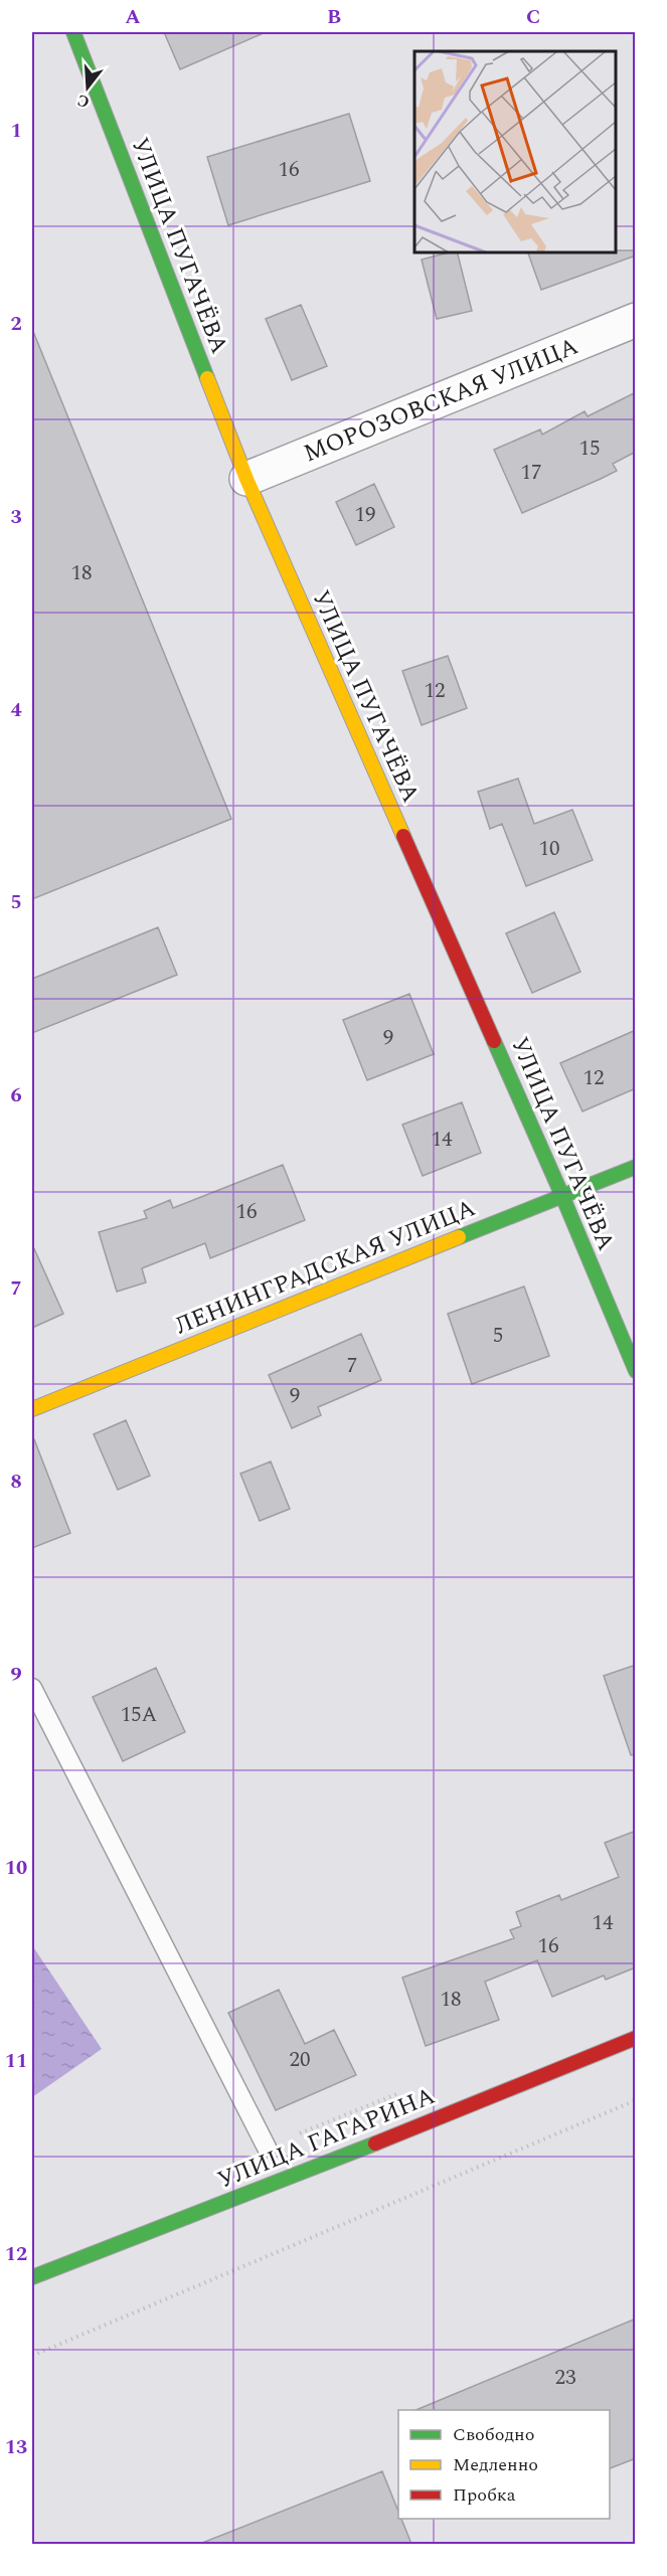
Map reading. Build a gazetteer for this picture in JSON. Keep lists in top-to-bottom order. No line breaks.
{"streets":{"street":["УЛИЦА ПУГАЧЁВА","МОРОЗОВСКАЯ УЛИЦА","ЛЕНИНГРАДСКАЯ УЛИЦА","УЛИЦА ГАГАРИНА"]},"crossings":[["УЛИЦА ПУГАЧЁВА","МОРОЗОВСКАЯ УЛИЦА"],["УЛИЦА ПУГАЧЁВА","ЛЕНИНГРАДСКАЯ УЛИЦА"]],"house_numbers":["16","15","17","19","18","12","10","9","12","14","16","5","7","9","15А","14","16","18","20","23"],"legend":["Свободно","Медленно","Пробка"],"north":"bottom","grid":{"columns":["A","B","C"],"rows":["1","2","3","4","5","6","7","8","9","10","11","12","13"]}}
